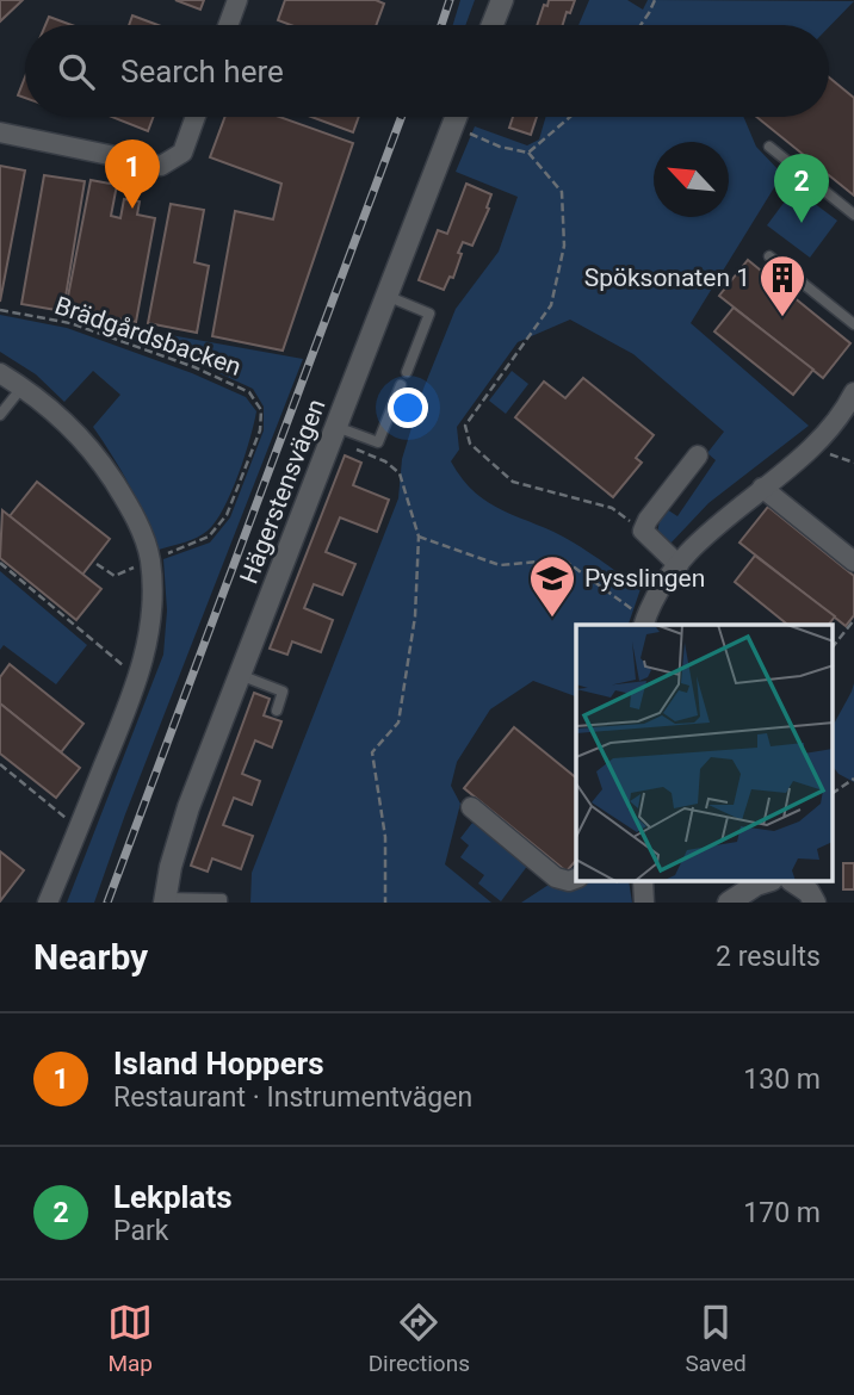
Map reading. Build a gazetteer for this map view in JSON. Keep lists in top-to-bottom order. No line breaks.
{"streets":{"street":["Hägerstensvägen"],"path":["Brädgårdsbacken"]},"places":{"building":["Spöksonaten 1"],"school or university":["Pysslingen"]},"north":"top left","page":{"search":"Search here","pins":["1","2"],"heading":["Nearby","2 results"],"list":[{"mark":"1","name":"Island Hoppers","note":"Restaurant · Instrumentvägen","value":"130 m"},{"mark":"2","name":"Lekplats","note":"Park","value":"170 m"}],"nav":["Map","Directions","Saved"]}}
